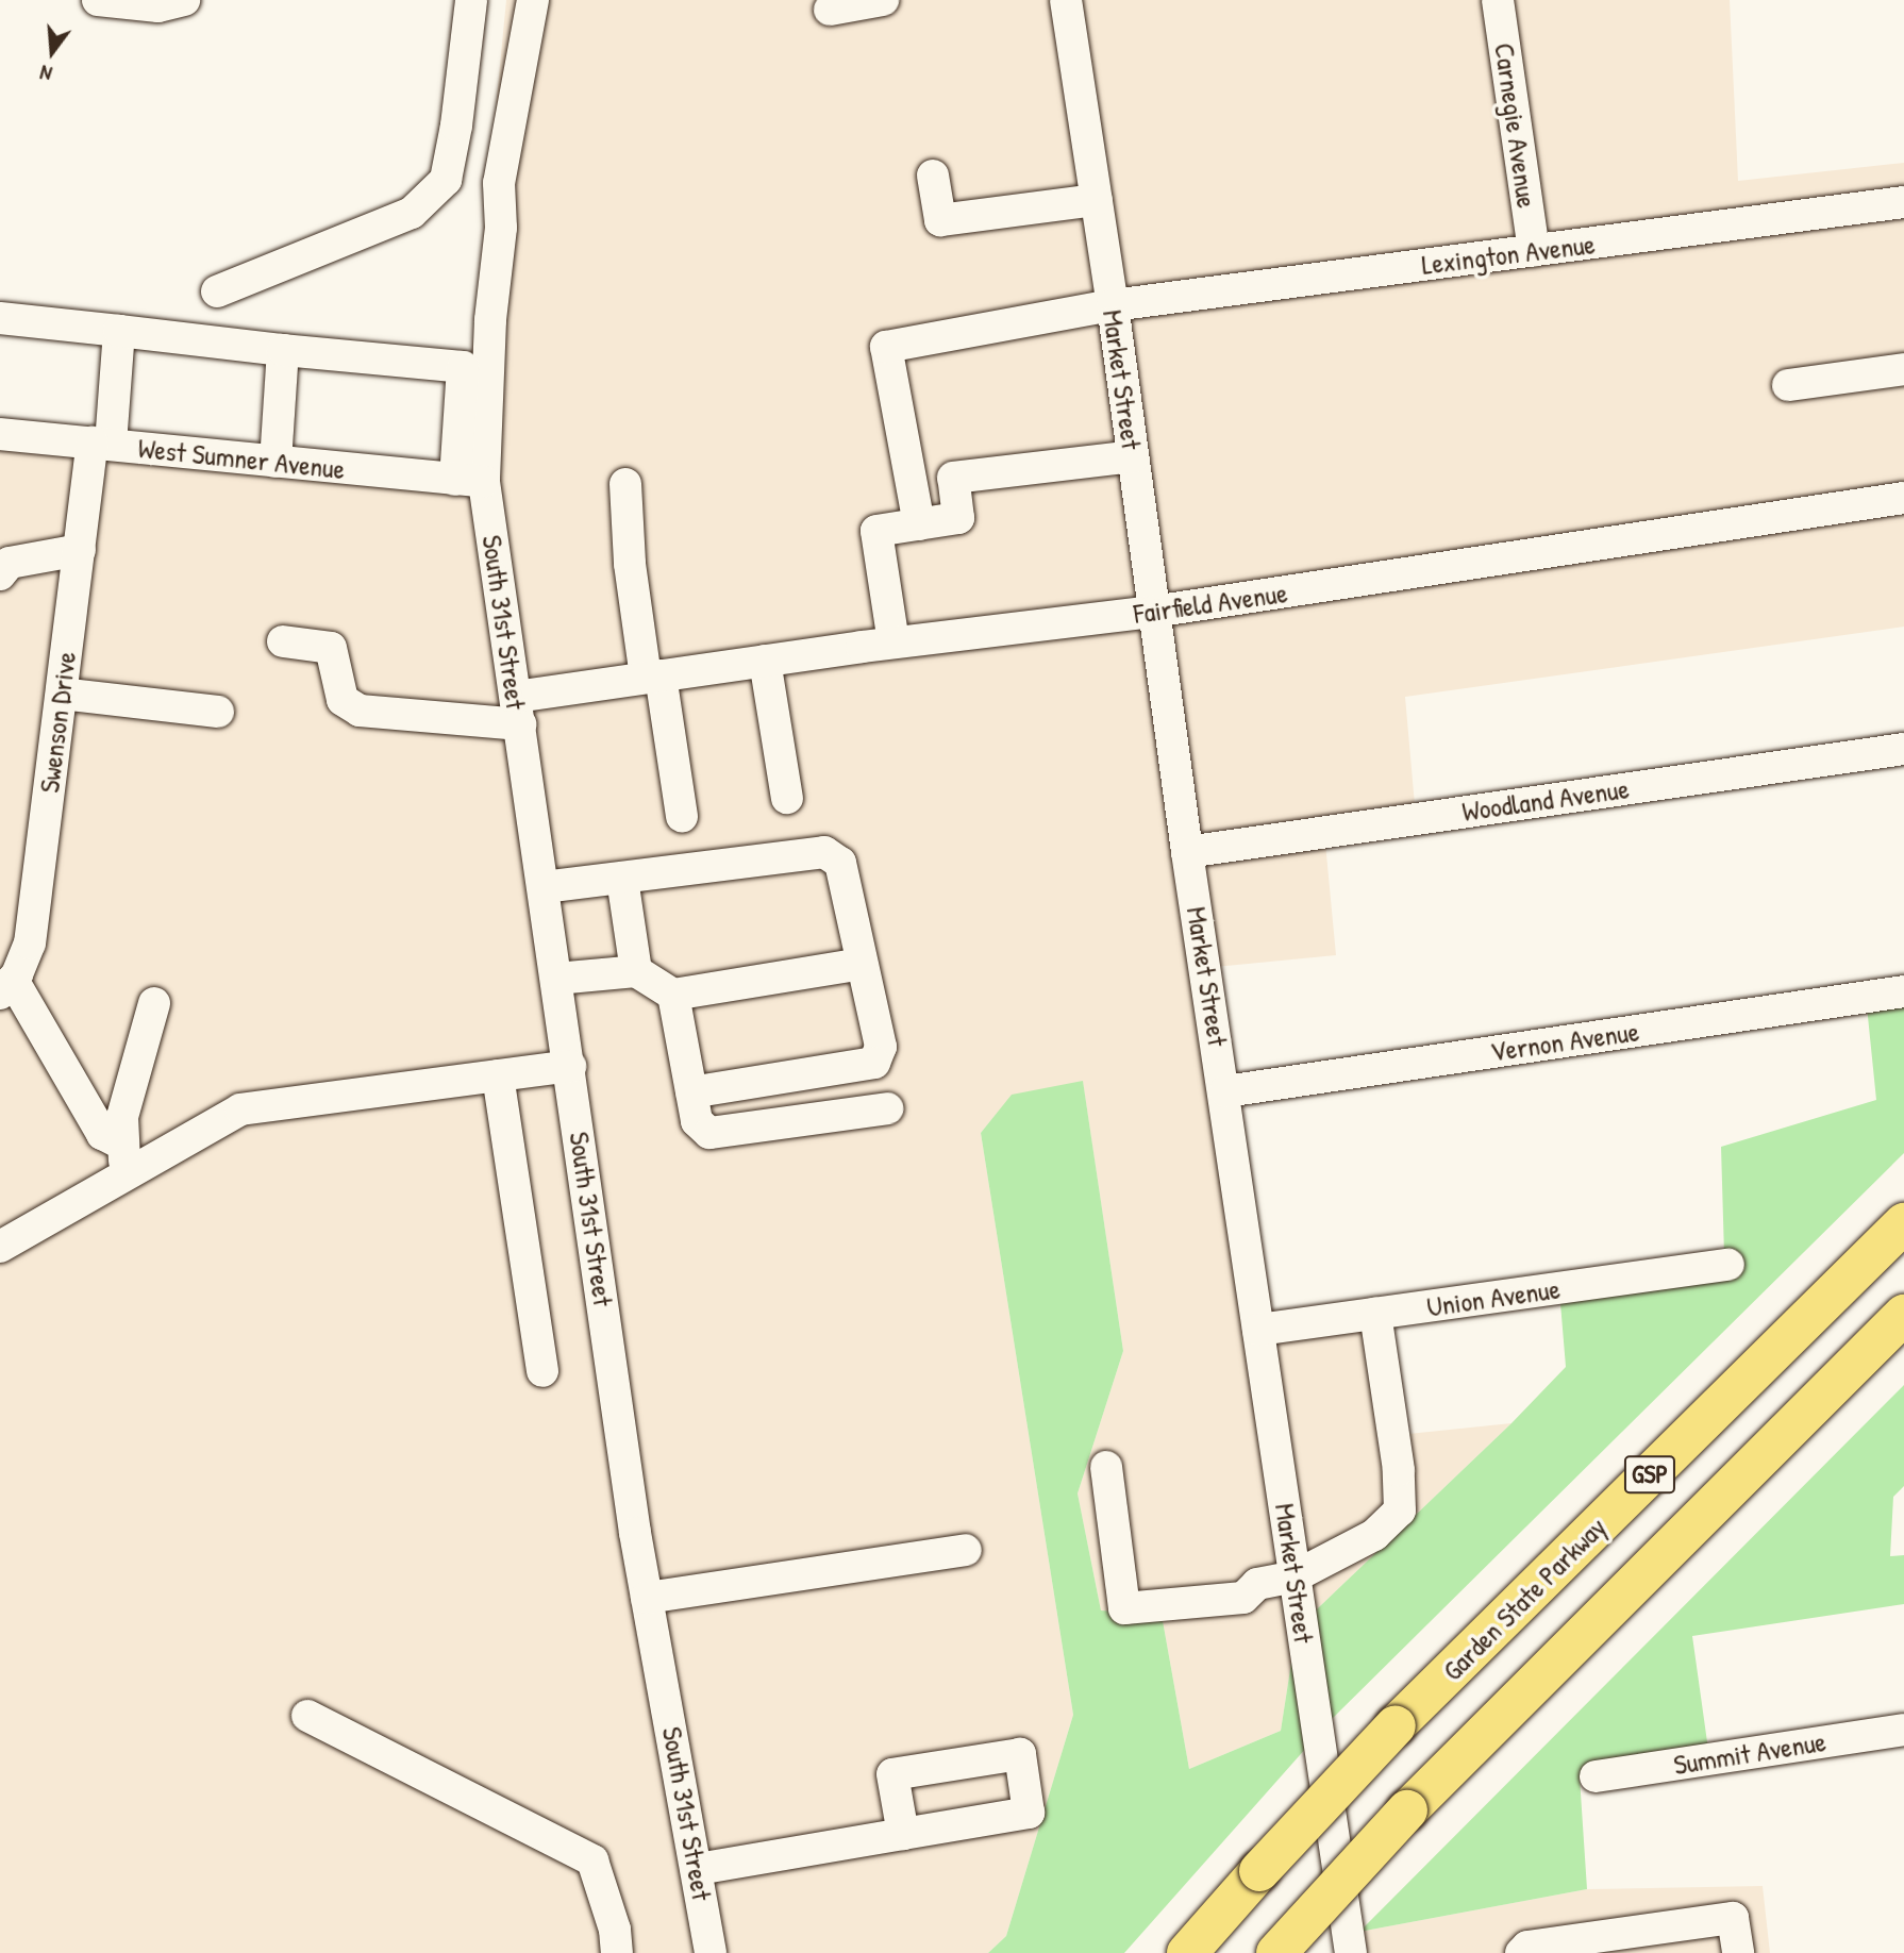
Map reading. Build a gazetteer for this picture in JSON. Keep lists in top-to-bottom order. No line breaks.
{"streets":{"highway":["GSP","Garden State Parkway"],"street":["Carnegie Avenue","Lexington Avenue","Market Street","West Sumner Avenue","Fairfield Avenue","South 31st Street","Swenson Drive","Woodland Avenue","Vernon Avenue","Union Avenue","Summit Avenue"]},"crossings":[["Carnegie Avenue","Lexington Avenue"],["Lexington Avenue","Market Street"],["Market Street","Fairfield Avenue"],["Market Street","Woodland Avenue"],["Market Street","Vernon Avenue"],["Market Street","Union Avenue"],["West Sumner Avenue","South 31st Street"],["West Sumner Avenue","Swenson Drive"],["Fairfield Avenue","South 31st Street"]],"north":"bottom"}
